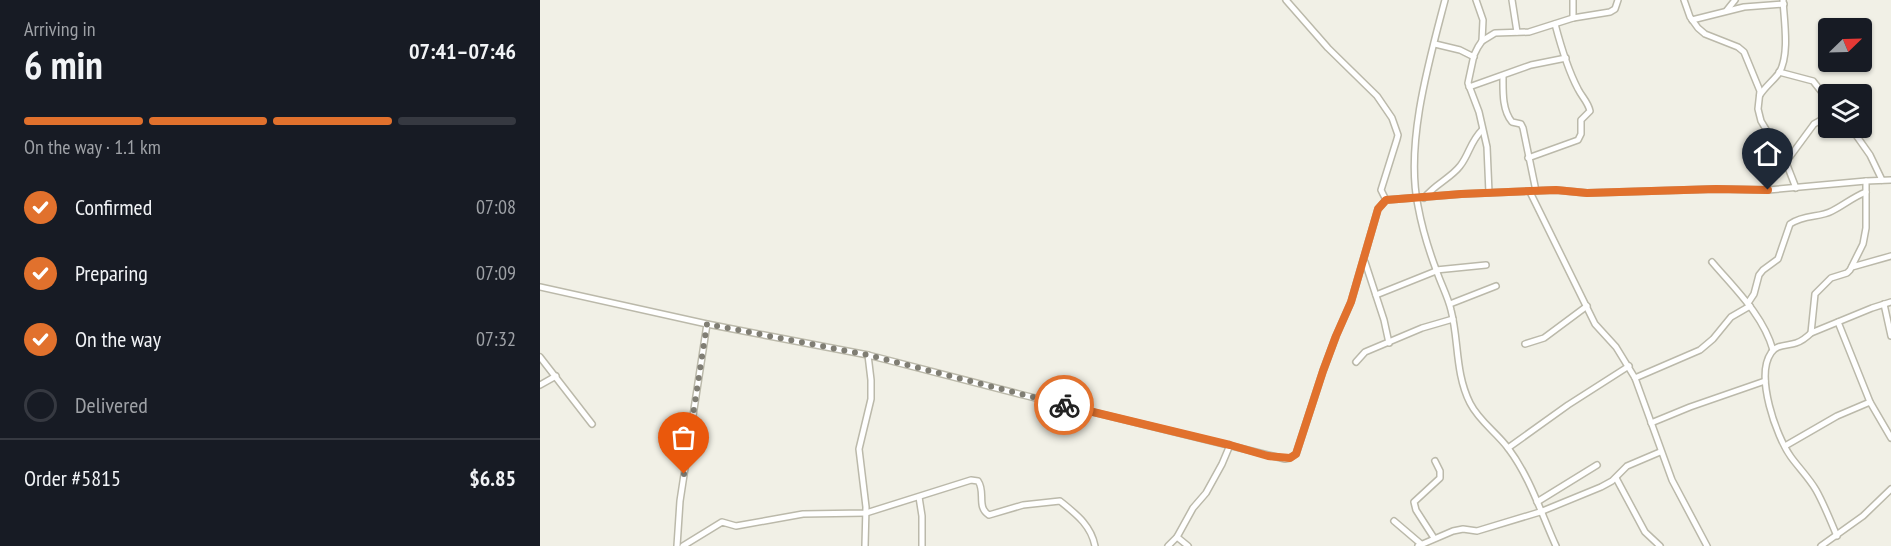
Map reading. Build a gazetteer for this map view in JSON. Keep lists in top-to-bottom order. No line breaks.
{"north":"top right","page":{"heading":["6 min","Arriving in","07:41–07:46"],"panel":["Order #5815","$6.85"],"bar":"On the way · 1.1 km","list":[["Confirmed","07:08"],["Preparing","07:09"],["On the way","07:32"],"Delivered"]}}
